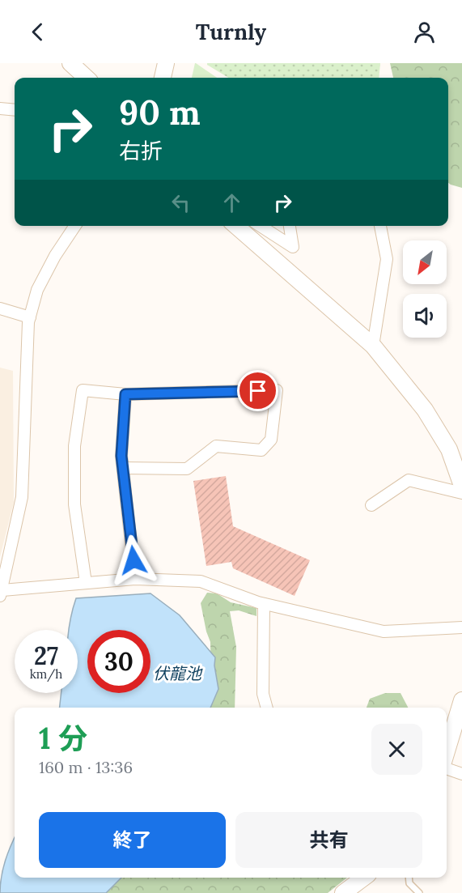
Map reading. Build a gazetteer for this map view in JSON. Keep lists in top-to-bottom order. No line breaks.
{"water":["伏龍池"],"north":"bottom left","page":{"header":"Turnly","turn":["90 m","右折"],"speed":"27 km/h","limit":"30","heading":["1 分","160 m · 13:36"],"buttons":["終了","共有"]}}
